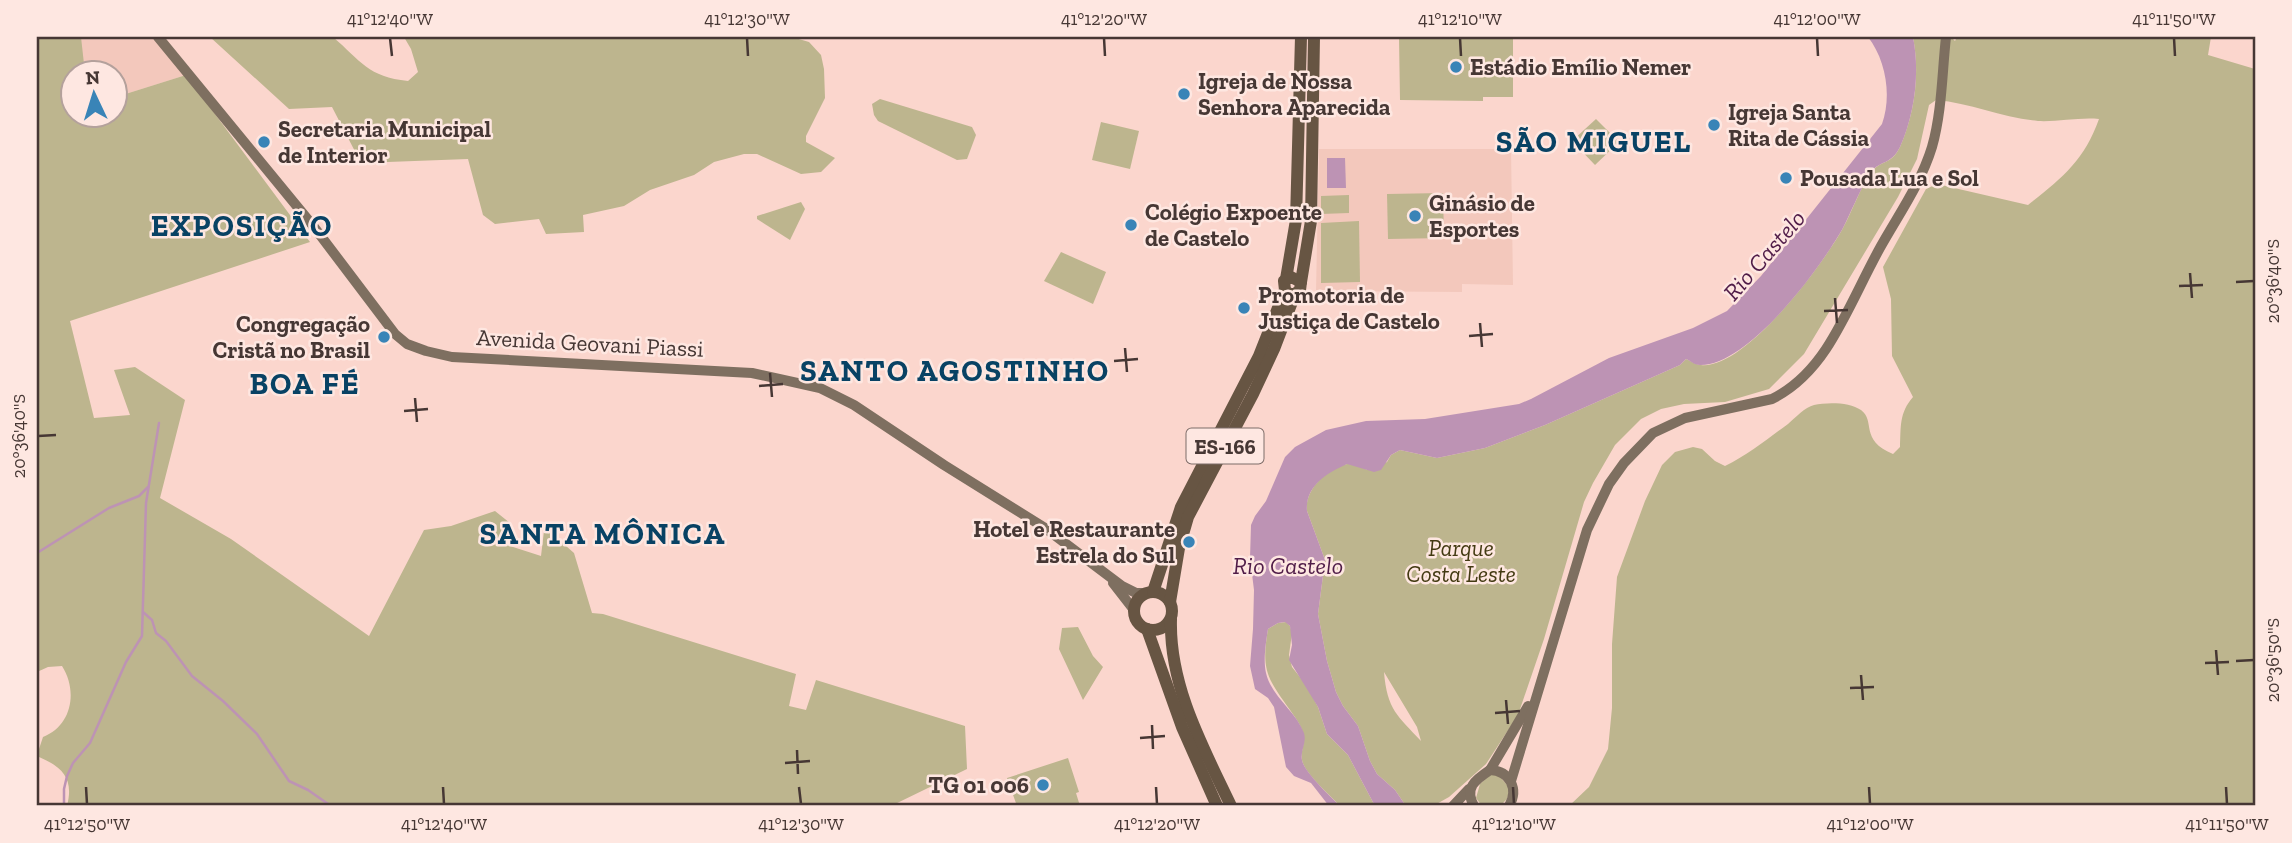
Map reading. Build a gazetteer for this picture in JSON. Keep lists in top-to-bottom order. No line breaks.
{"streets":{"main road":["Avenida Geovani Piassi","ES-166"]},"crossings":[["Avenida Geovani Piassi","ES-166"]],"districts":["SÃO MIGUEL","EXPOSIÇÃO","SANTO AGOSTINHO","BOA FÉ","SANTA MÔNICA"],"water":["Rio Castelo"],"parks":["Parque Costa Leste"],"places":["Estádio Emílio Nemer","Igreja de Nossa Senhora Aparecida","Igreja Santa Rita de Cássia","Secretaria Municipal de Interior","Pousada Lua e Sol","Ginásio de Esportes","Colégio Expoente de Castelo","Promotoria de Justiça de Castelo","Congregação Cristã no Brasil","Hotel e Restaurante Estrela do Sul","TG 01 006"],"north":"top","coordinates":["41°12'40\"W","41°12'30\"W","41°12'20\"W","41°12'10\"W","41°12'00\"W","41°11'50\"W","20°36'40\"S","20°36'50\"S","41°12'50\"W"]}
